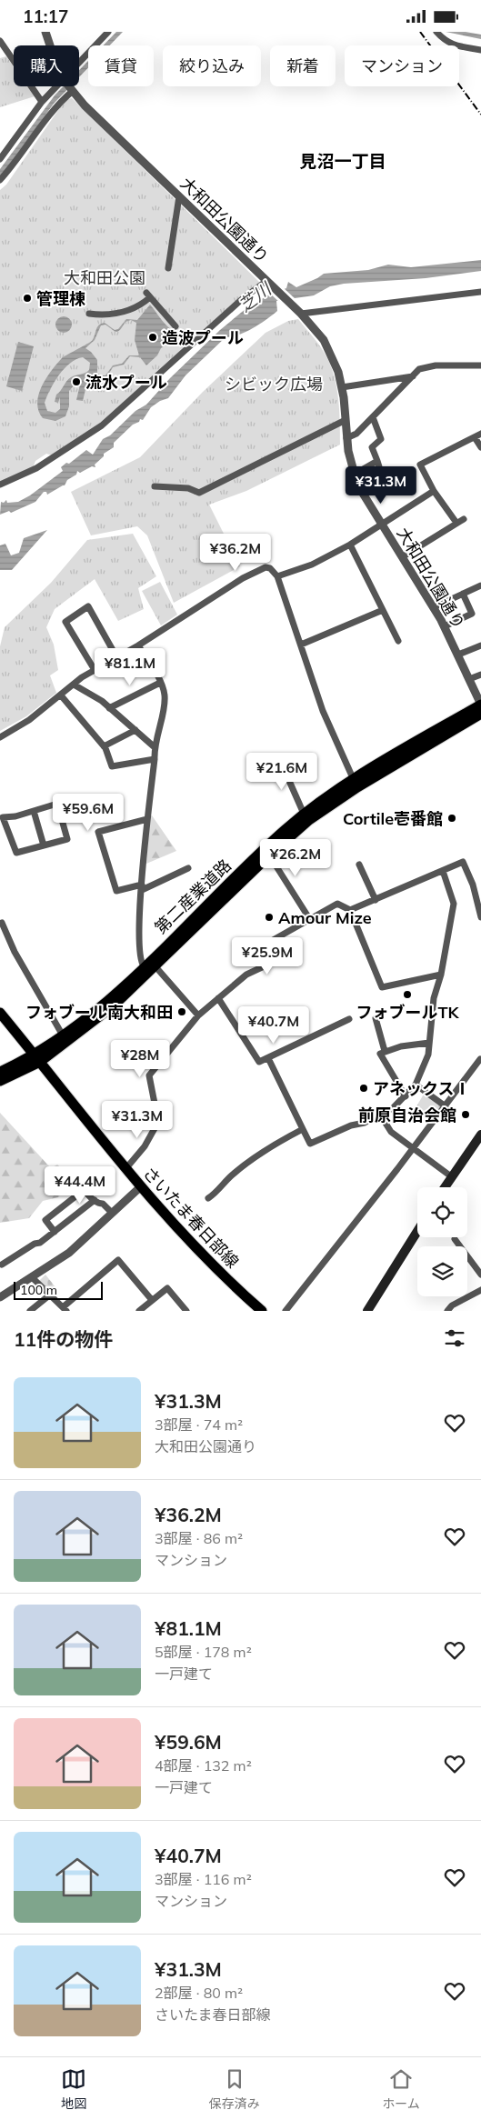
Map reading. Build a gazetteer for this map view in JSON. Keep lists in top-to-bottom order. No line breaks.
{"streets":{"main road":["第二産業道路","さいたま春日部線"],"street":["大和田公園通り"]},"crossings":[["大和田公園通り","第二産業道路"],["第二産業道路","さいたま春日部線"]],"districts":["見沼一丁目"],"water":["芝川"],"parks":["大和田公園","シビック広場"],"places":["管理棟","造波プール","流水プール","Cortile壱番館","Amour Mize","フォブールTK","フォブール南大和田","アネックスⅠ","前原自治会館"],"scale_bar":"100 m","page":{"status":"11:17","chip":["購入","賃貸","絞り込み","新着","マンション"],"price":["¥31.3M","¥36.2M","¥81.1M","¥21.6M","¥59.6M","¥26.2M","¥25.9M","¥40.7M","¥28M","¥31.3M","¥44.4M"],"scale":"100 m","heading":"11件の物件","list":[{"name":"¥31.3M","note":"3部屋 · 74 m² · 大和田公園通り"},{"name":"¥36.2M","note":"3部屋 · 86 m² · マンション"},{"name":"¥81.1M","note":"5部屋 · 178 m² · 一戸建て"},{"name":"¥59.6M","note":"4部屋 · 132 m² · 一戸建て"},{"name":"¥40.7M","note":"3部屋 · 116 m² · マンション"},{"name":"¥31.3M","note":"2部屋 · 80 m² · さいたま春日部線"}],"tabs":["地図","保存済み","ホーム"]}}
